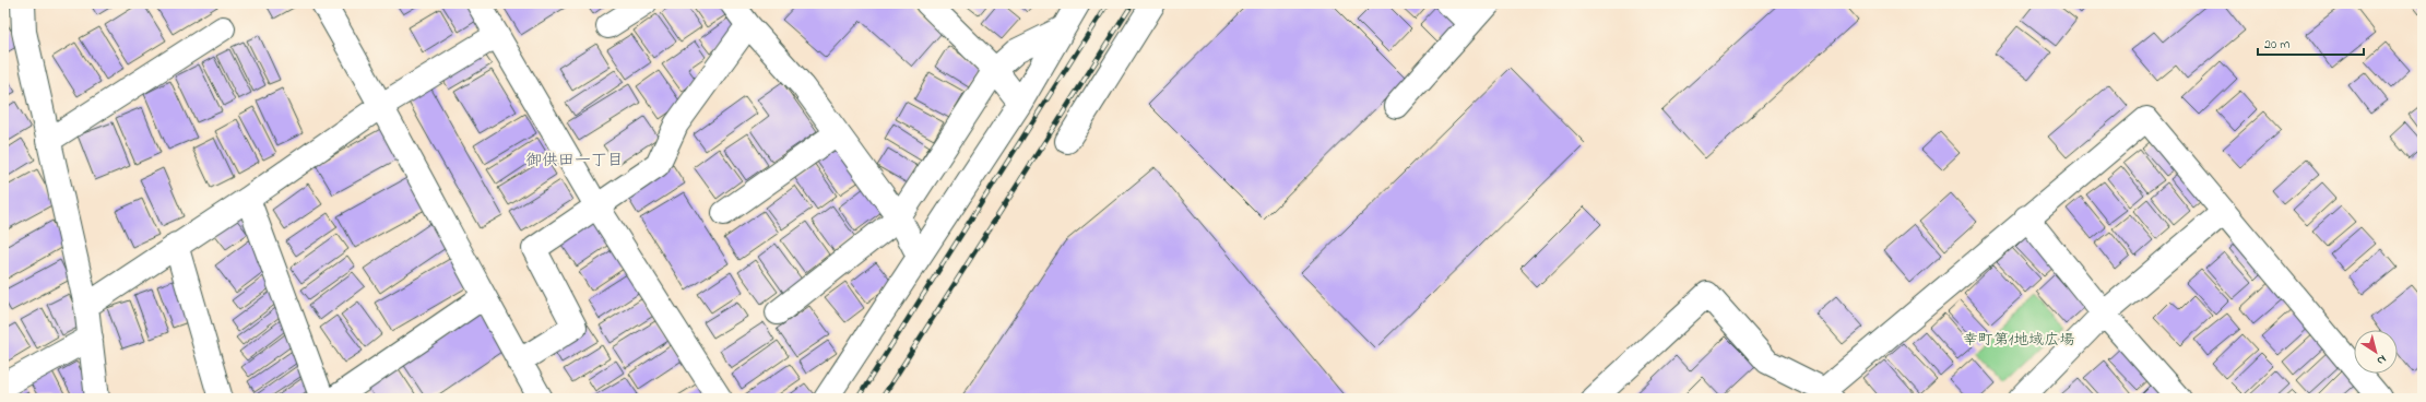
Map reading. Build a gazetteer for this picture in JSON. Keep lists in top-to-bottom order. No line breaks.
{"districts":["御供田一丁目"],"parks":["幸町第1地域広場"],"scale_bar":"20 m","north":"bottom right"}
